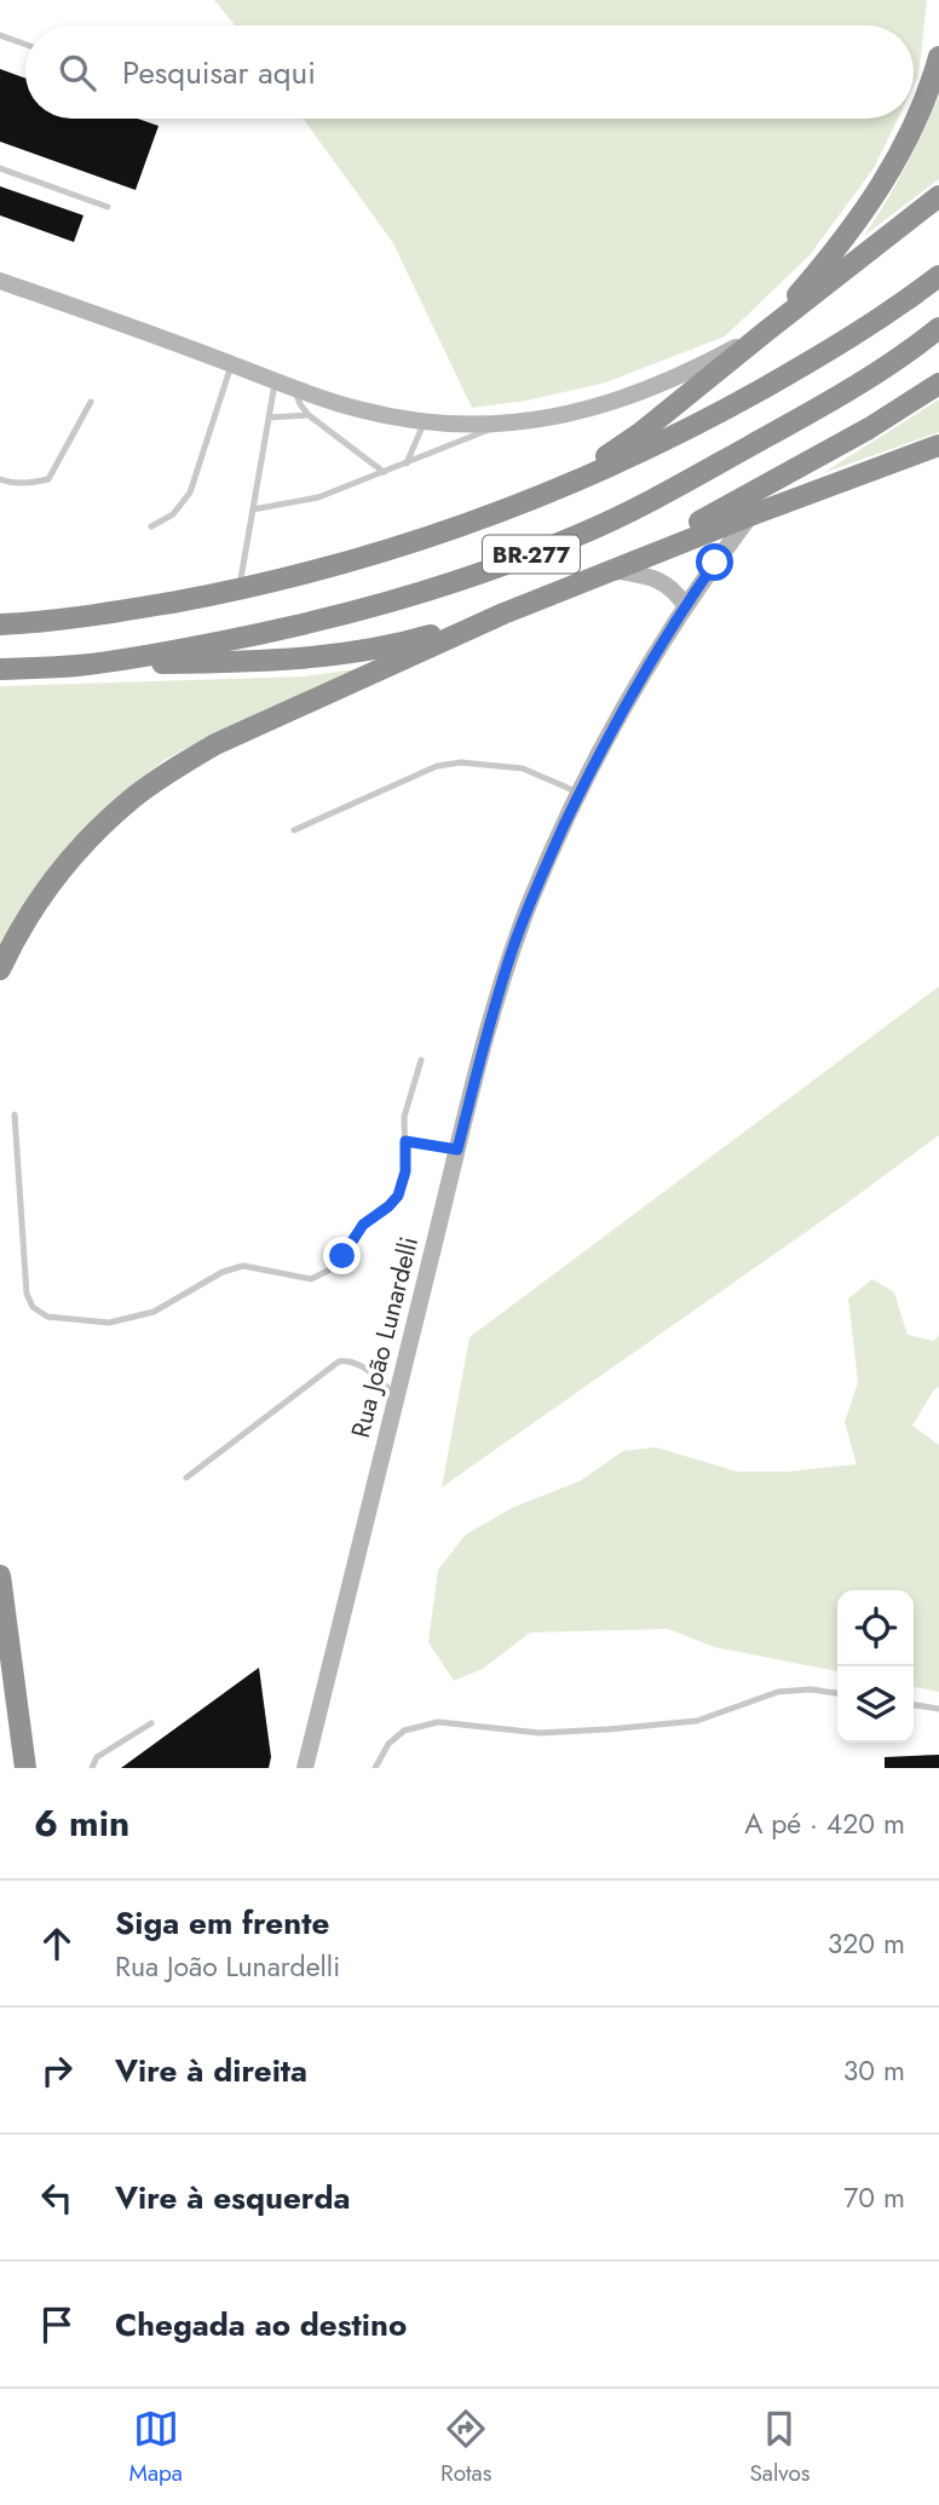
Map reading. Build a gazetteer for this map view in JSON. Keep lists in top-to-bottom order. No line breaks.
{"streets":{"highway":["BR-277"],"street":["Rua João Lunardelli"]},"page":{"search":"Pesquisar aqui","heading":["6 min","A pé · 420 m"],"list":[["Siga em frente","Rua João Lunardelli","320 m"],["Vire à direita","30 m"],["Vire à esquerda","70 m"],"Chegada ao destino"],"nav":["Mapa","Rotas","Salvos"]}}
